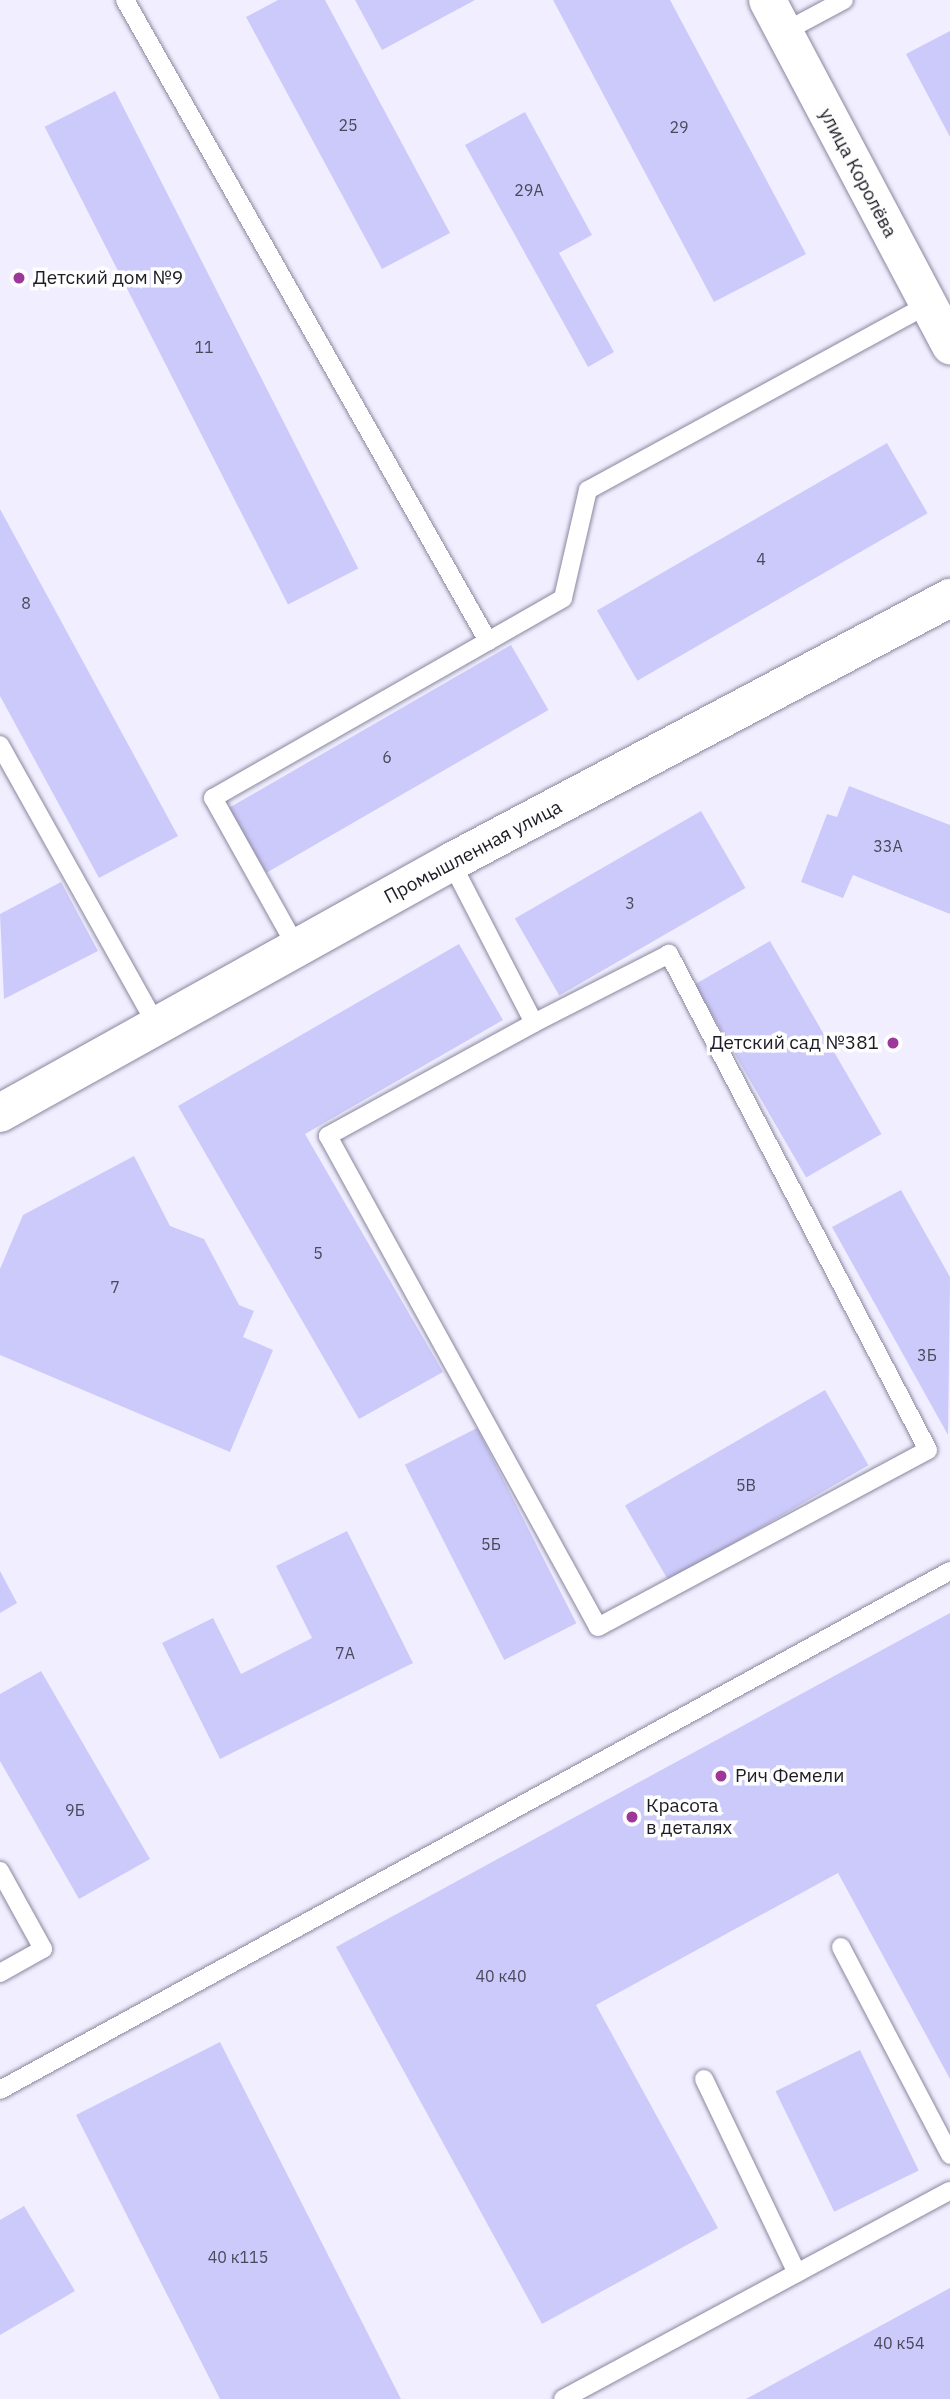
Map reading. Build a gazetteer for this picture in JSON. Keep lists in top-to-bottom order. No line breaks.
{"streets":{"street":["улица Королёва","Промышленная улица"]},"places":["Детский дом №9","Детский сад №381","Рич Фемели","Красота в деталях"],"house_numbers":["25","29","29А","11","4","8","6","33А","3","5","7","3Б","5В","5Б","7А","9Б","40 к40","40 к115","40 к54"]}
